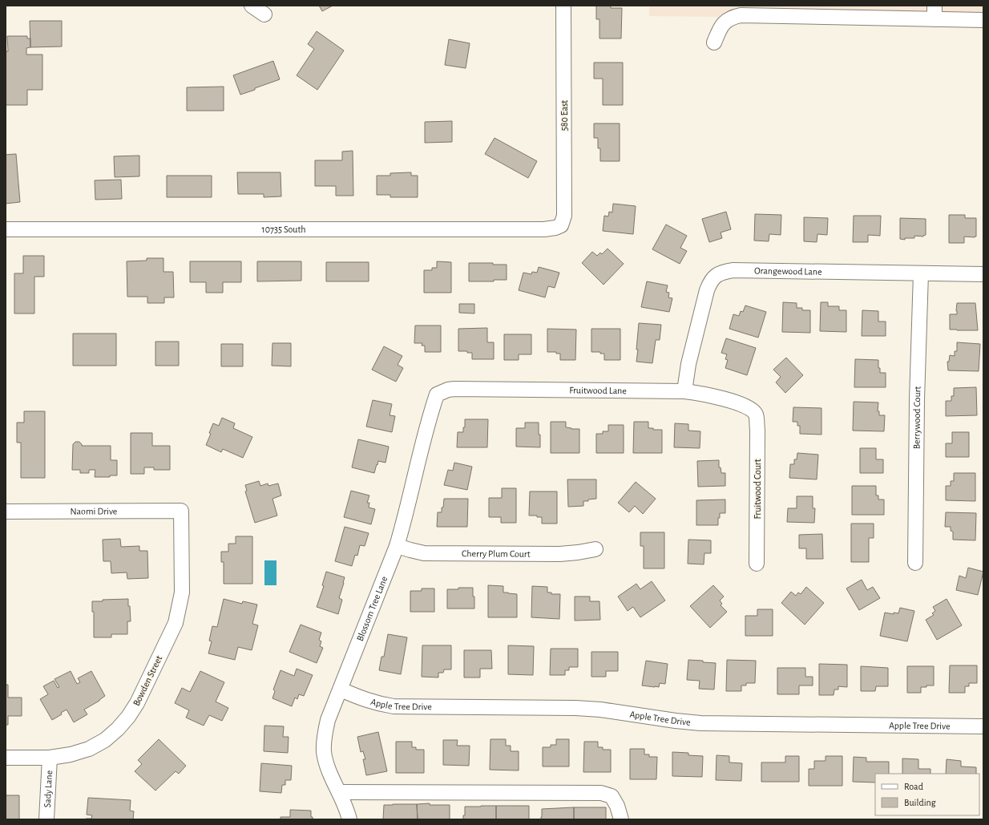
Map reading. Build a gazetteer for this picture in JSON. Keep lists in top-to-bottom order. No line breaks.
{"streets":{"street":["580 East","10735 South","Orangewood Lane","Fruitwood Lane","Berrywood Court","Fruitwood Court","Naomi Drive","Cherry Plum Court","Blossom Tree Lane","Bowden Street","Apple Tree Drive","Sady Lane"]},"crossings":[["580 East","10735 South"],["Orangewood Lane","Fruitwood Lane"],["Orangewood Lane","Berrywood Court"],["Fruitwood Lane","Fruitwood Court"],["Fruitwood Lane","Blossom Tree Lane"],["Naomi Drive","Bowden Street"],["Cherry Plum Court","Blossom Tree Lane"],["Blossom Tree Lane","Apple Tree Drive"],["Bowden Street","Sady Lane"]],"legend":["Road","Building"]}
